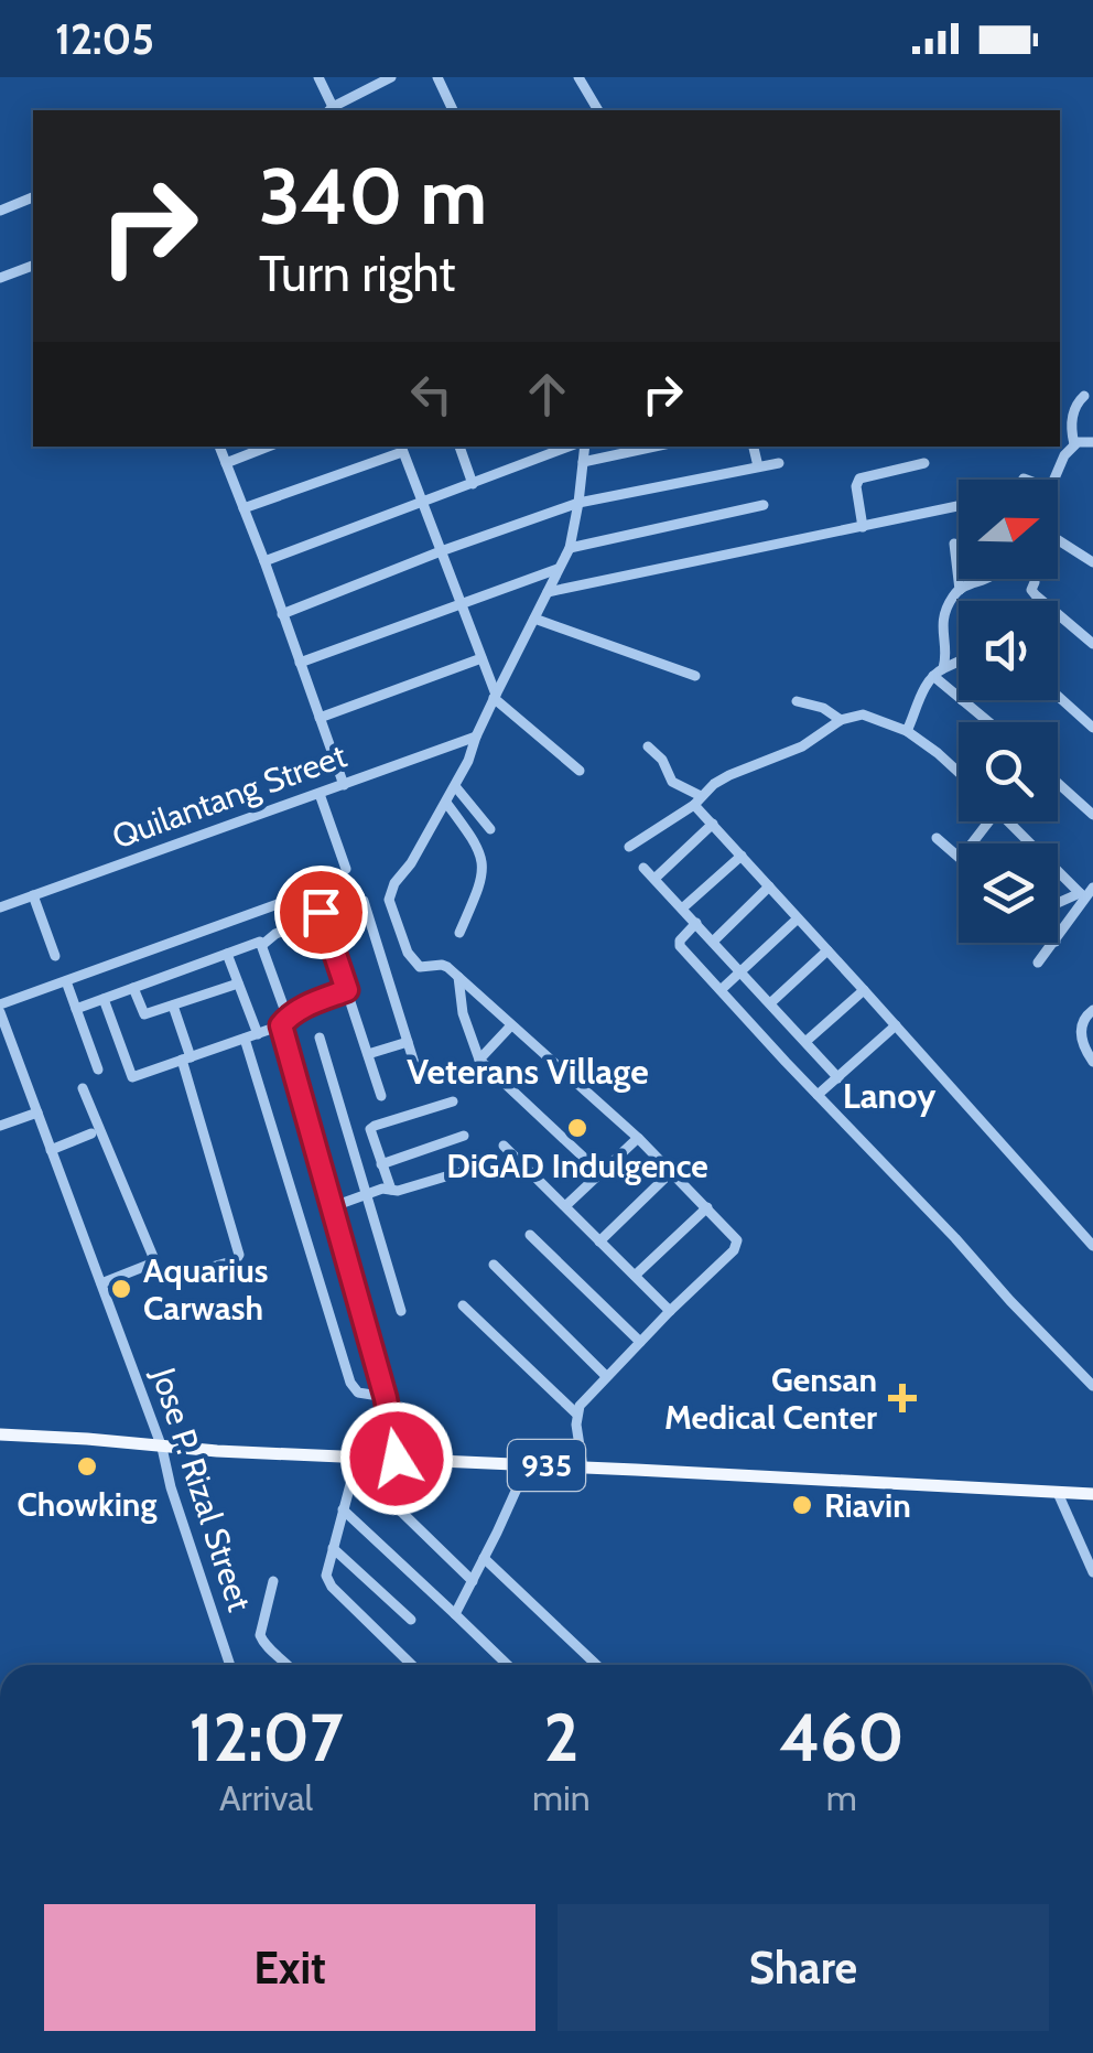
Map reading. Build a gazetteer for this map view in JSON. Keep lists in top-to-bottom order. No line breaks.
{"streets":{"main road":["935"],"street":["Quilantang Street","Jose P. Rizal Street"]},"crossings":[["935","Jose P. Rizal Street"]],"districts":["Veterans Village","Lanoy"],"places":{"other":["DiGAD Indulgence","Aquarius Carwash","Chowking","Riavin"],"health":["Gensan Medical Center"]},"north":"right","page":{"status":"12:05","turn":["340 m","Turn right"],"eta":["12:07","Arrival","2","min","460","m"],"buttons":["Exit","Share"]}}
